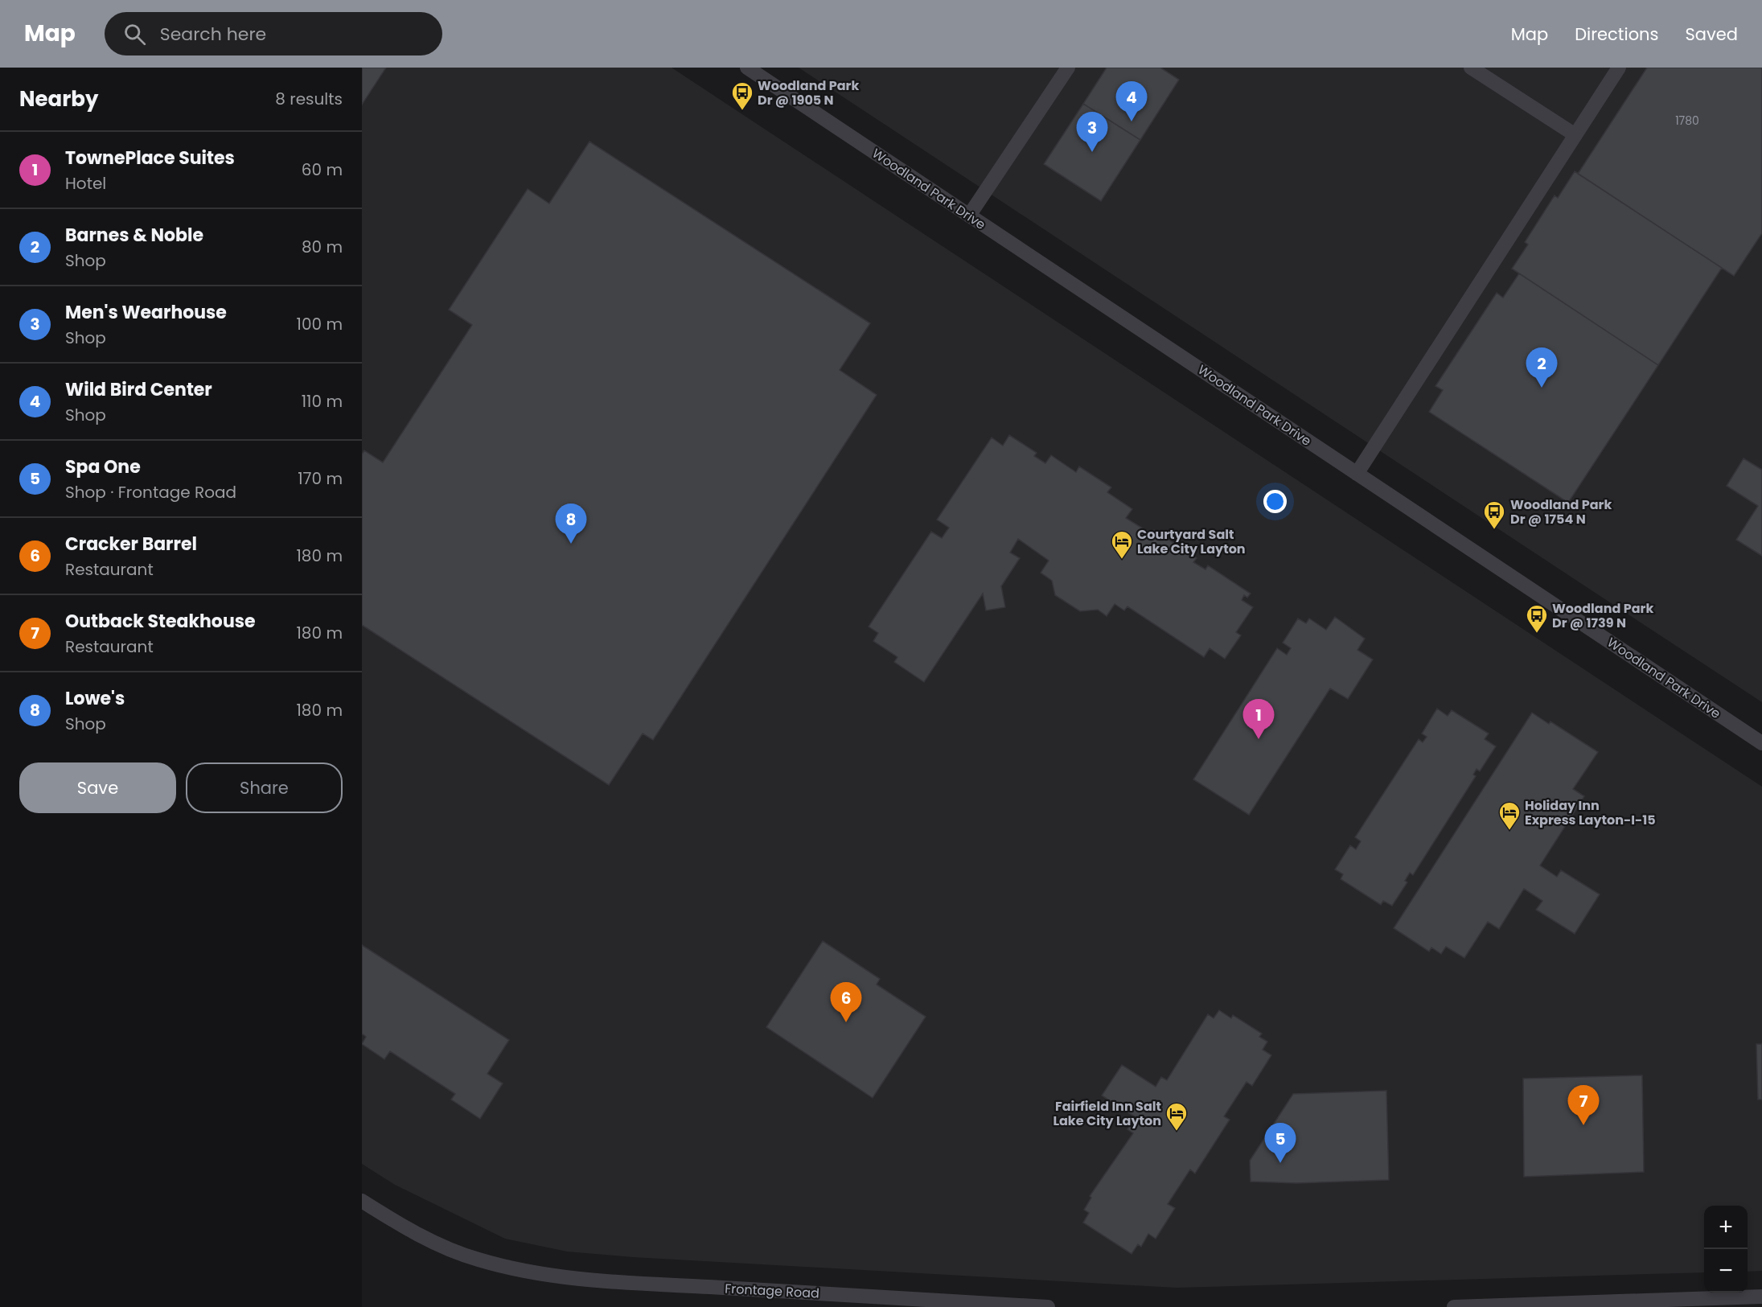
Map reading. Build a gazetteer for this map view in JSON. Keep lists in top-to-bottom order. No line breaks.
{"streets":{"street":["Woodland Park Drive","Frontage Road"]},"places":{"bus stop":["Woodland Park Dr @ 1905 N","Woodland Park Dr @ 1754 N","Woodland Park Dr @ 1739 N"],"hotel":["Courtyard Salt Lake City Layton","Holiday Inn Express Layton-I-15","Fairfield Inn Salt Lake City Layton"]},"house_numbers":["1780"],"page":{"header":"Map","search":"Search here","nav":["Map","Directions","Saved"],"heading":["Nearby","8 results"],"pins":["4","3","2","8","1","6","7","5"],"list":[{"mark":"1","name":"TownePlace Suites","note":"Hotel","value":"60 m"},{"mark":"2","name":"Barnes & Noble","note":"Shop","value":"80 m"},{"mark":"3","name":"Men's Wearhouse","note":"Shop","value":"100 m"},{"mark":"4","name":"Wild Bird Center","note":"Shop","value":"110 m"},{"mark":"5","name":"Spa One","note":"Shop · Frontage Road","value":"170 m"},{"mark":"6","name":"Cracker Barrel","note":"Restaurant","value":"180 m"},{"mark":"7","name":"Outback Steakhouse","note":"Restaurant","value":"180 m"},{"mark":"8","name":"Lowe's","note":"Shop","value":"180 m"}],"buttons":["Save","Share"],"map_buttons":["+","−"]}}
